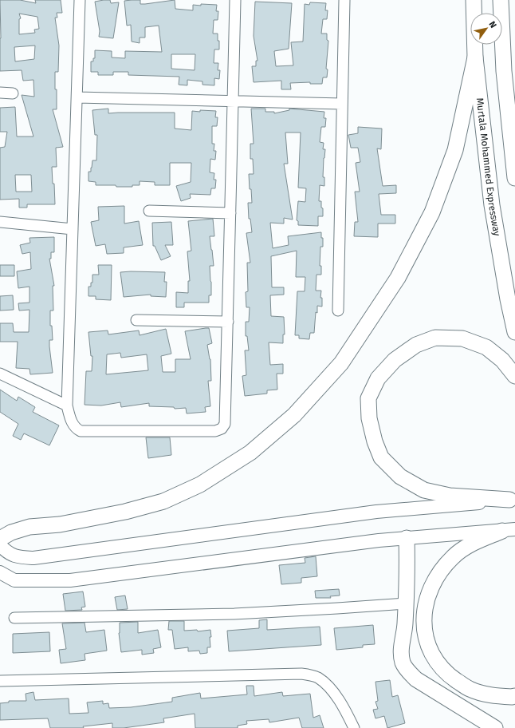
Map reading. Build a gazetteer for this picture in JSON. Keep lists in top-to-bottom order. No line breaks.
{"streets":{"highway":["Murtala Mohammed Expressway"]},"north":"top right"}
